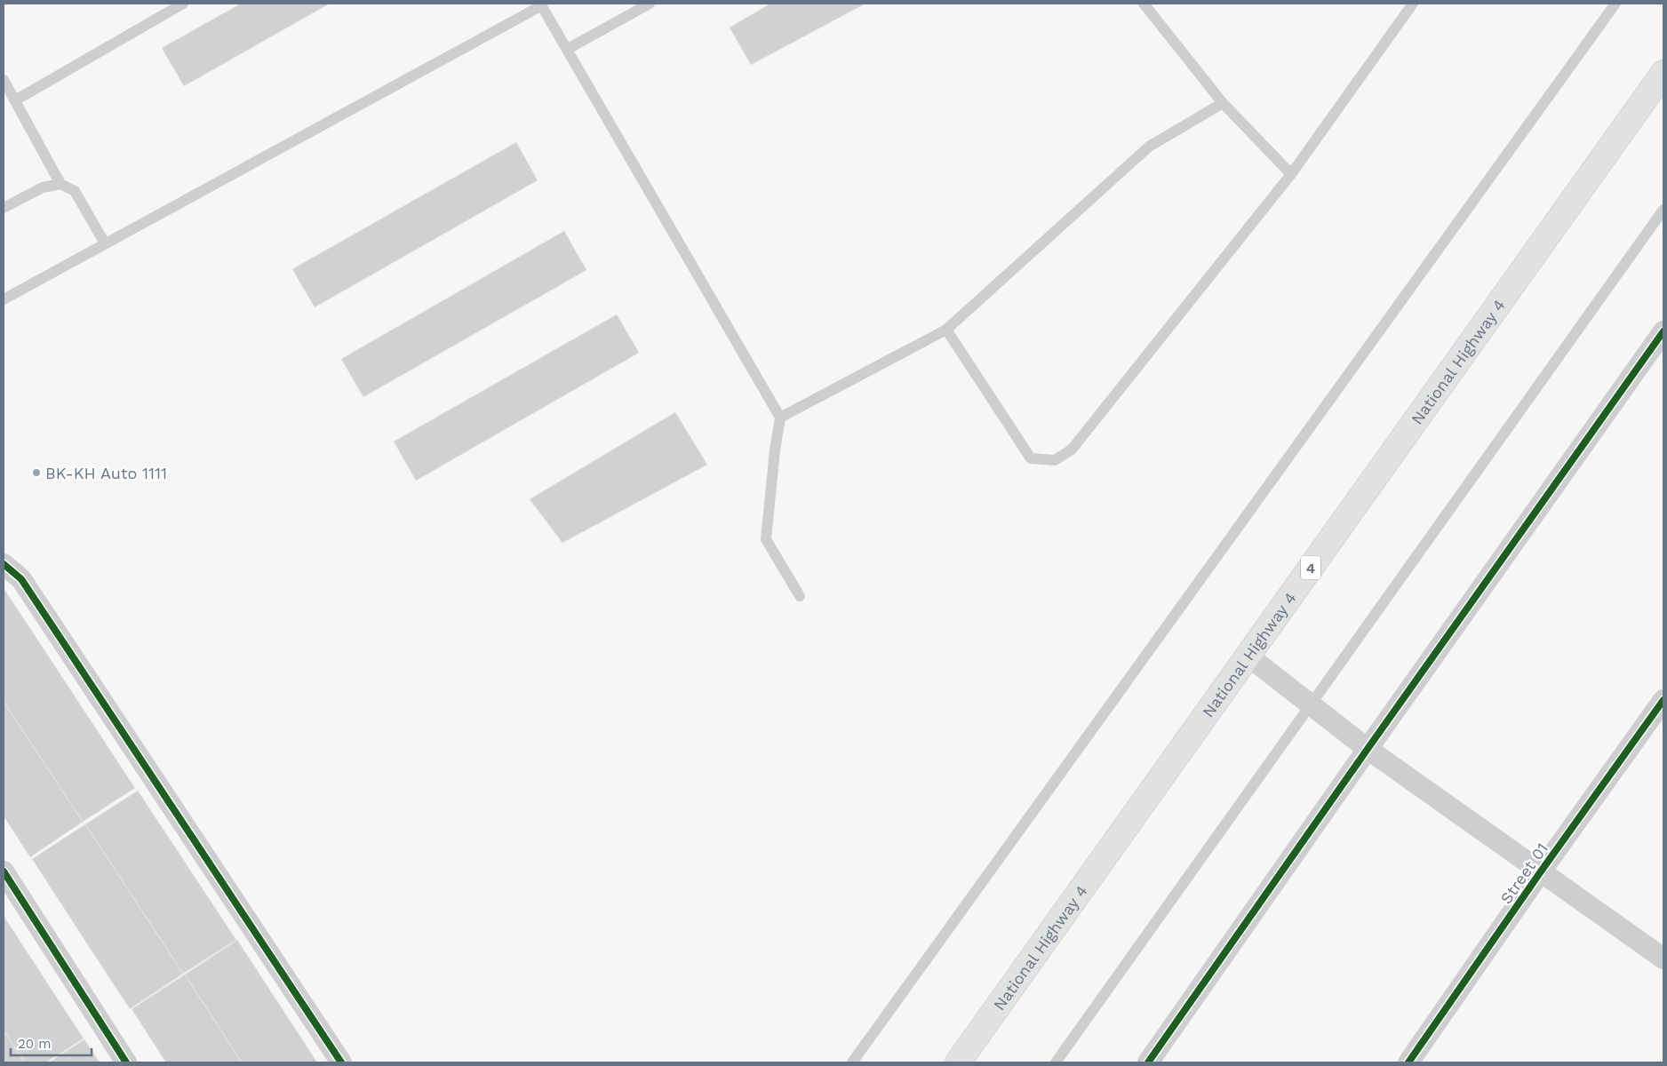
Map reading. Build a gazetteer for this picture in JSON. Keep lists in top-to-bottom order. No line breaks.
{"streets":{"highway":["National Highway 4","4"],"street":["Street 01"]},"places":["BK-KH Auto 1111"],"scale_bar":"20 m"}
